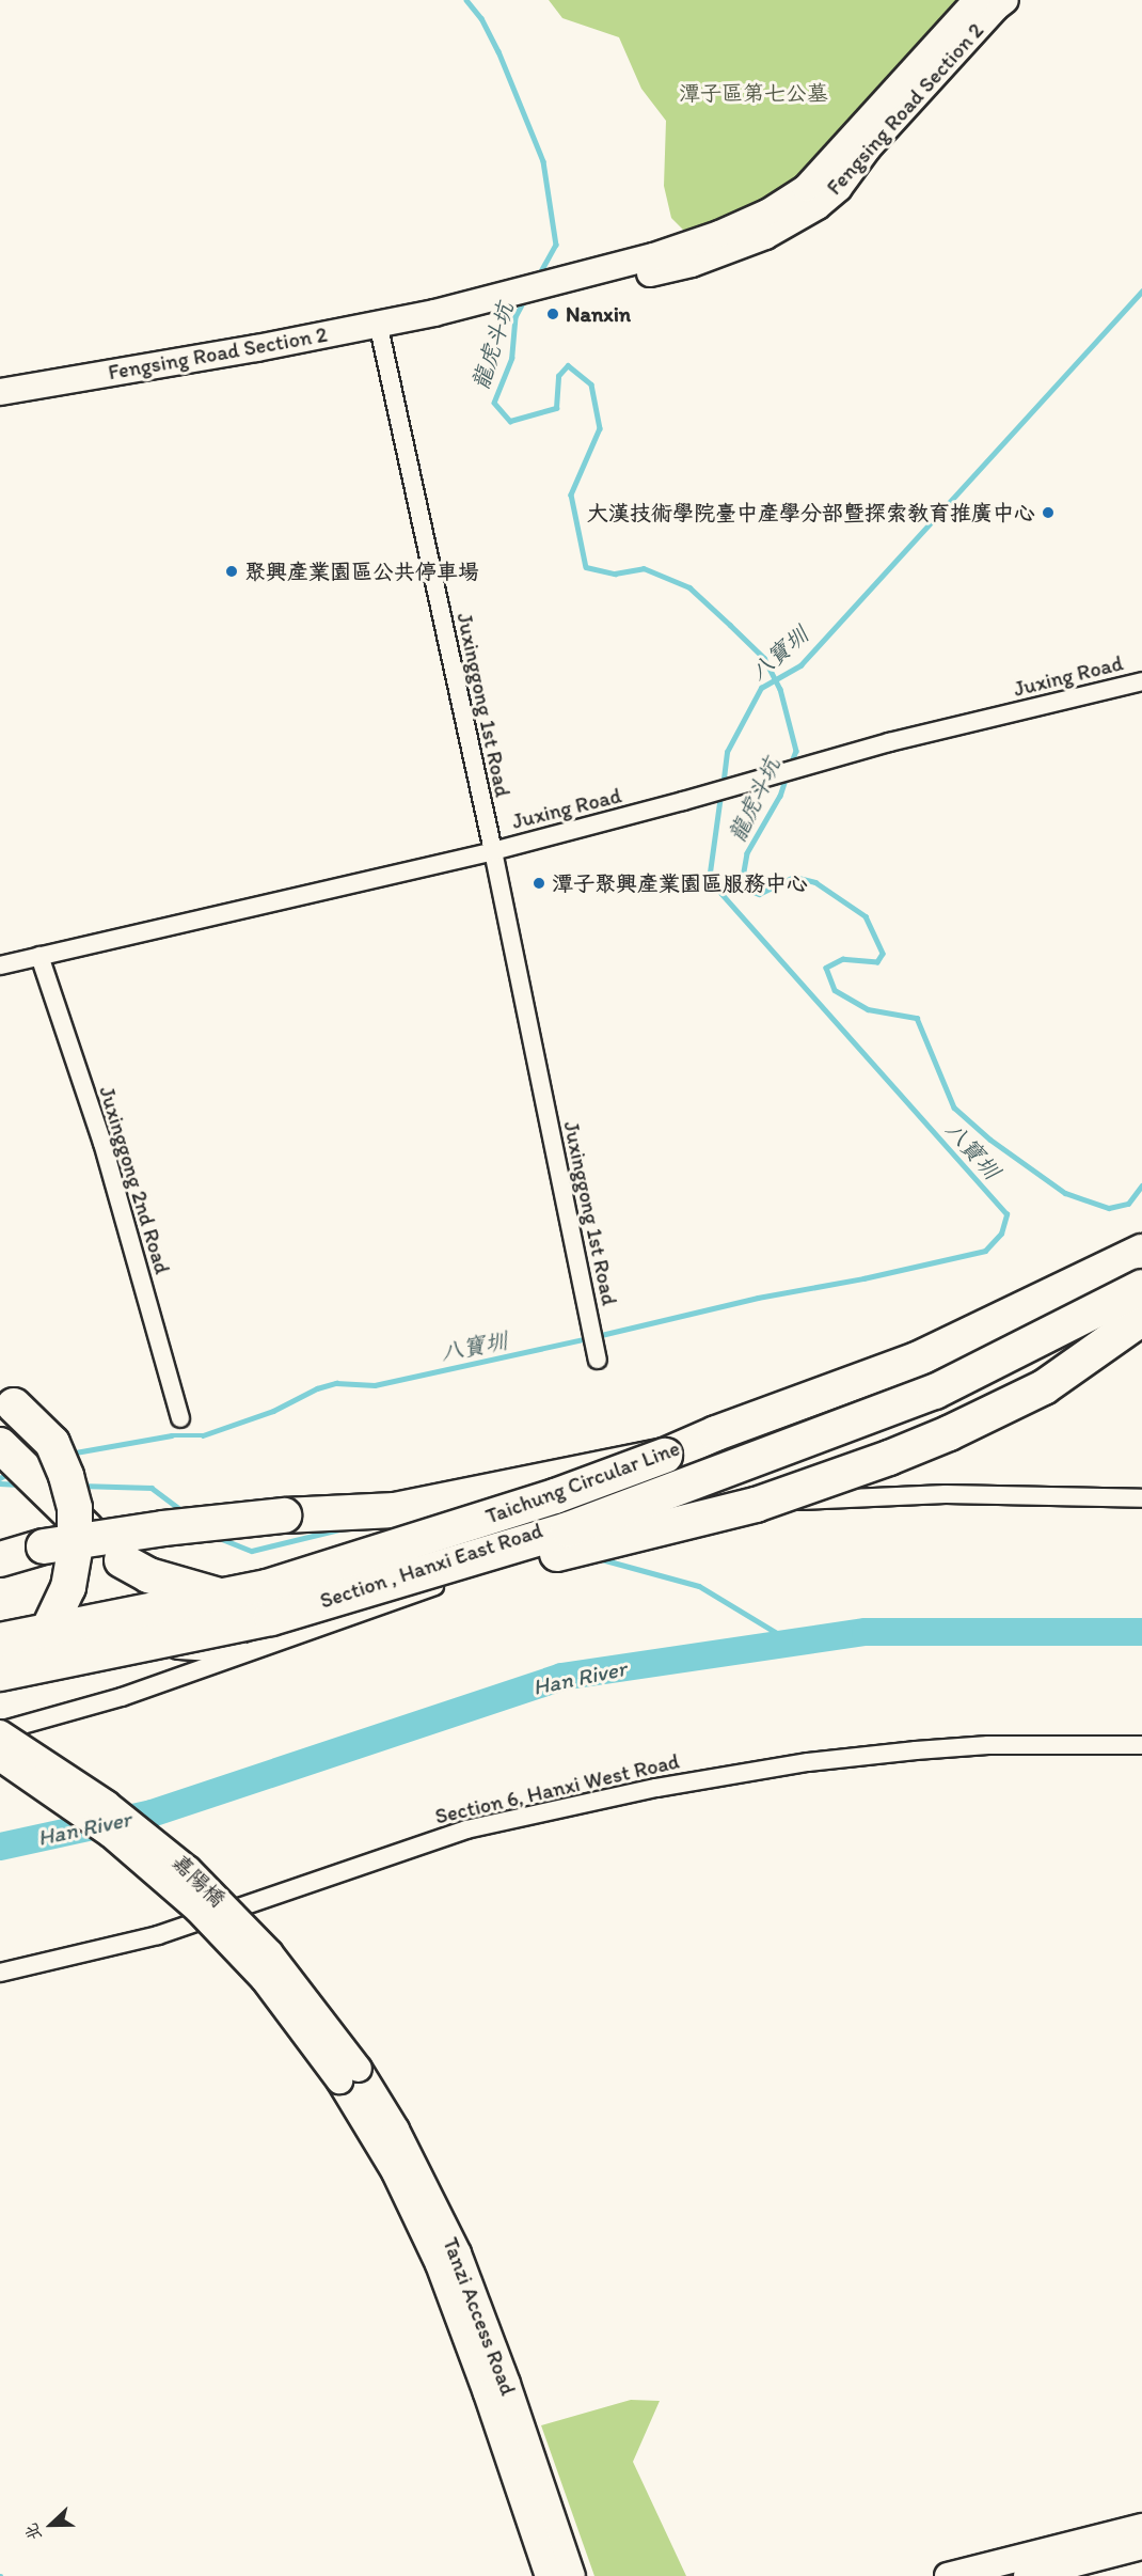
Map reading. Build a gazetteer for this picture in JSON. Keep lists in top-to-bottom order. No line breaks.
{"streets":{"highway":["Taichung Circular Line"],"street":["Fengsing Road Section 2","Juxing Road","Juxinggong 1st Road","Juxinggong 2nd Road","Section 6, Hanxi West Road","嘉陽橋","Tanzi Access Road"]},"crossings":[["Fengsing Road Section 2","Juxinggong 1st Road"],["Juxing Road","Juxinggong 1st Road"],["Juxing Road","Juxinggong 2nd Road"],["嘉陽橋","Tanzi Access Road"]],"water":["龍虎斗坑","八寶圳","Han River"],"parks":["潭子區第七公墓"],"places":["Nanxin","大漢技術學院臺中產學分部暨探索教育推廣中心","聚興產業園區公共停車場","潭子聚興產業園區服務中心"],"north":"left"}
